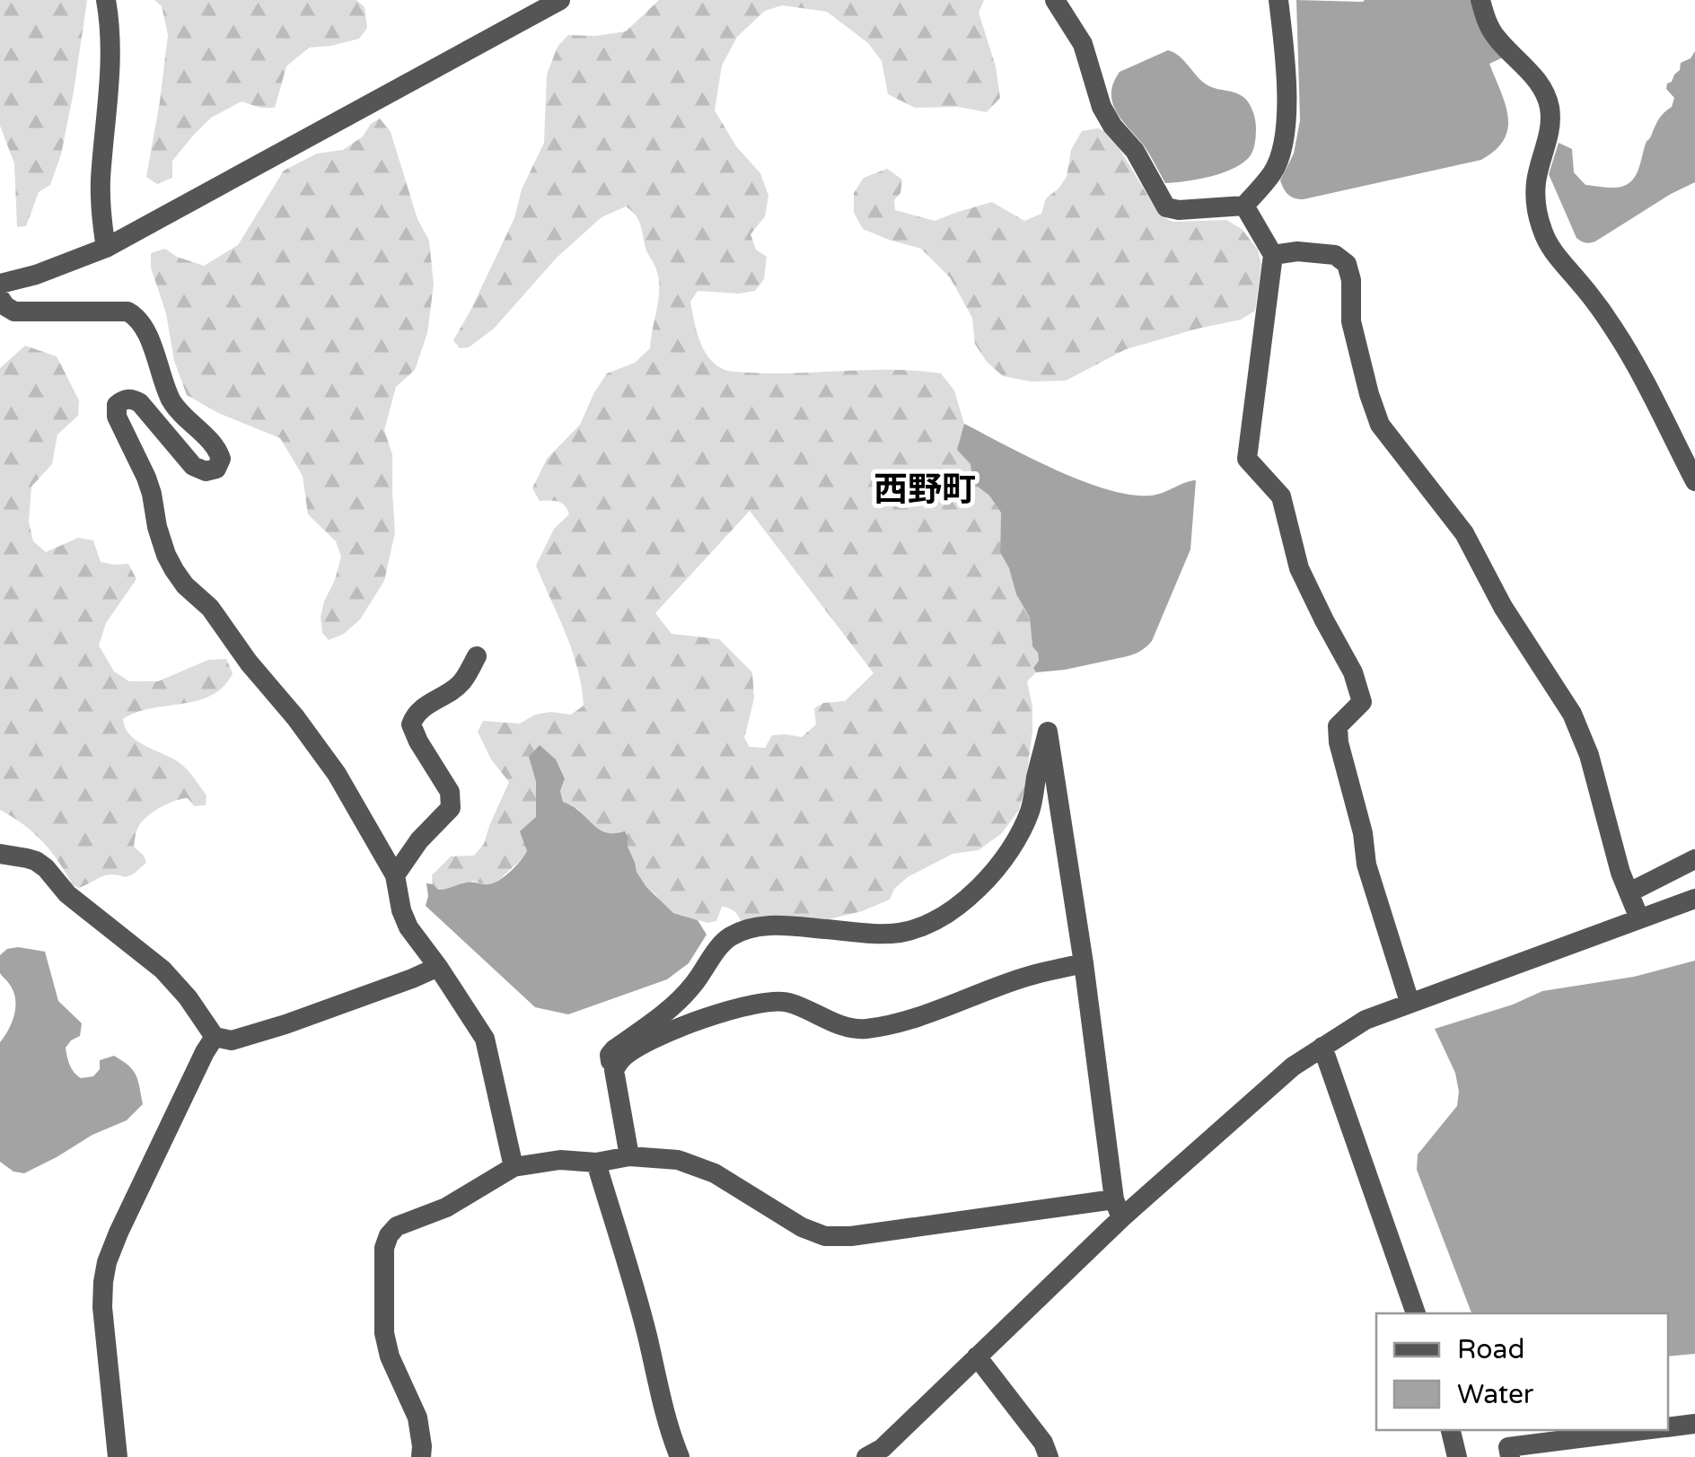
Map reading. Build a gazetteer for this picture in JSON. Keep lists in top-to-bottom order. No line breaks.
{"districts":["西野町"],"legend":["Road","Water"]}
